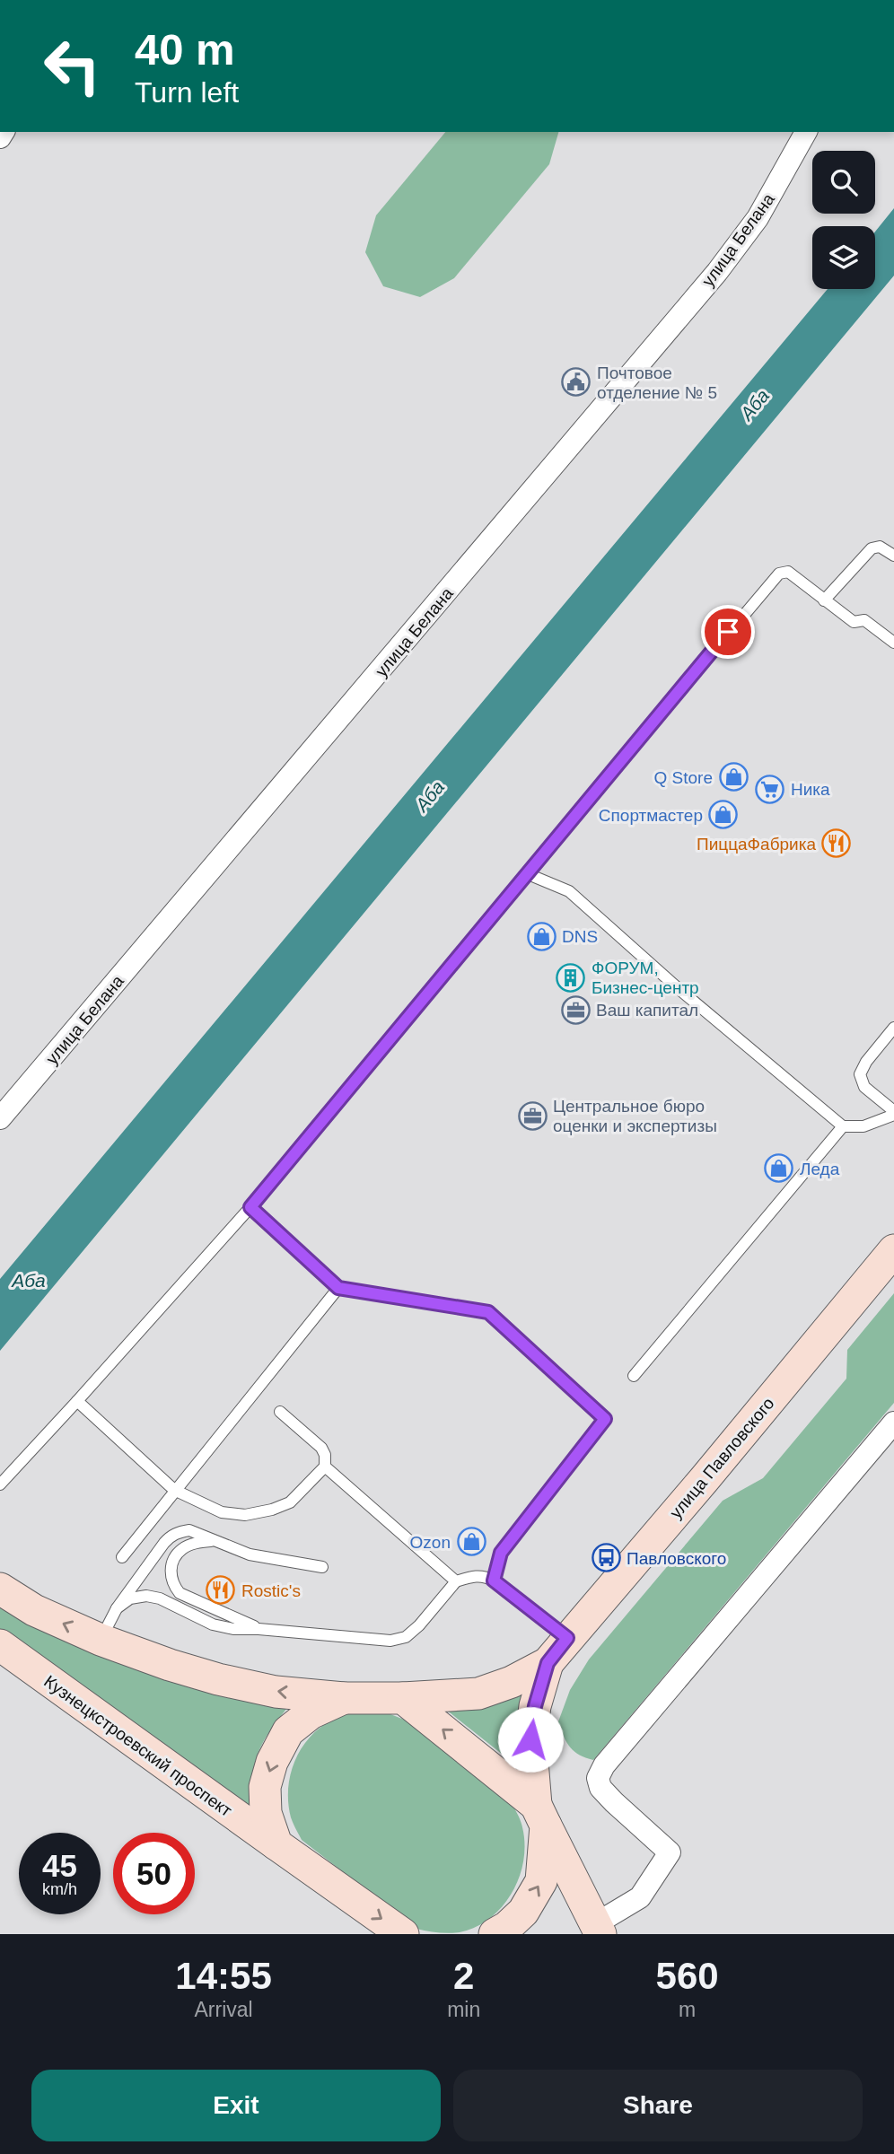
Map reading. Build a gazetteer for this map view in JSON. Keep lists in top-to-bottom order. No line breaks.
{"streets":{"main road":["улица Павловского","Кузнецкстроевский проспект"],"street":["улица Белана"]},"water":["Аба"],"places":{"public building":["Почтовое отделение № 5"],"shop":["Q Store","Спортмастер","DNS","Леда","Ozon"],"supermarket":["Ника"],"restaurant":["ПиццаФабрика","Rostic's"],"building":["ФОРУМ, Бизнес-центр"],"office":["Ваш капитал","Центральное бюро оценки и экспертизы"],"bus stop":["Павловского"]},"page":{"turn":["40 m","Turn left"],"speed":"45 km/h","limit":"50","eta":["14:55","Arrival","2","min","560","m"],"buttons":["Exit","Share"]}}
